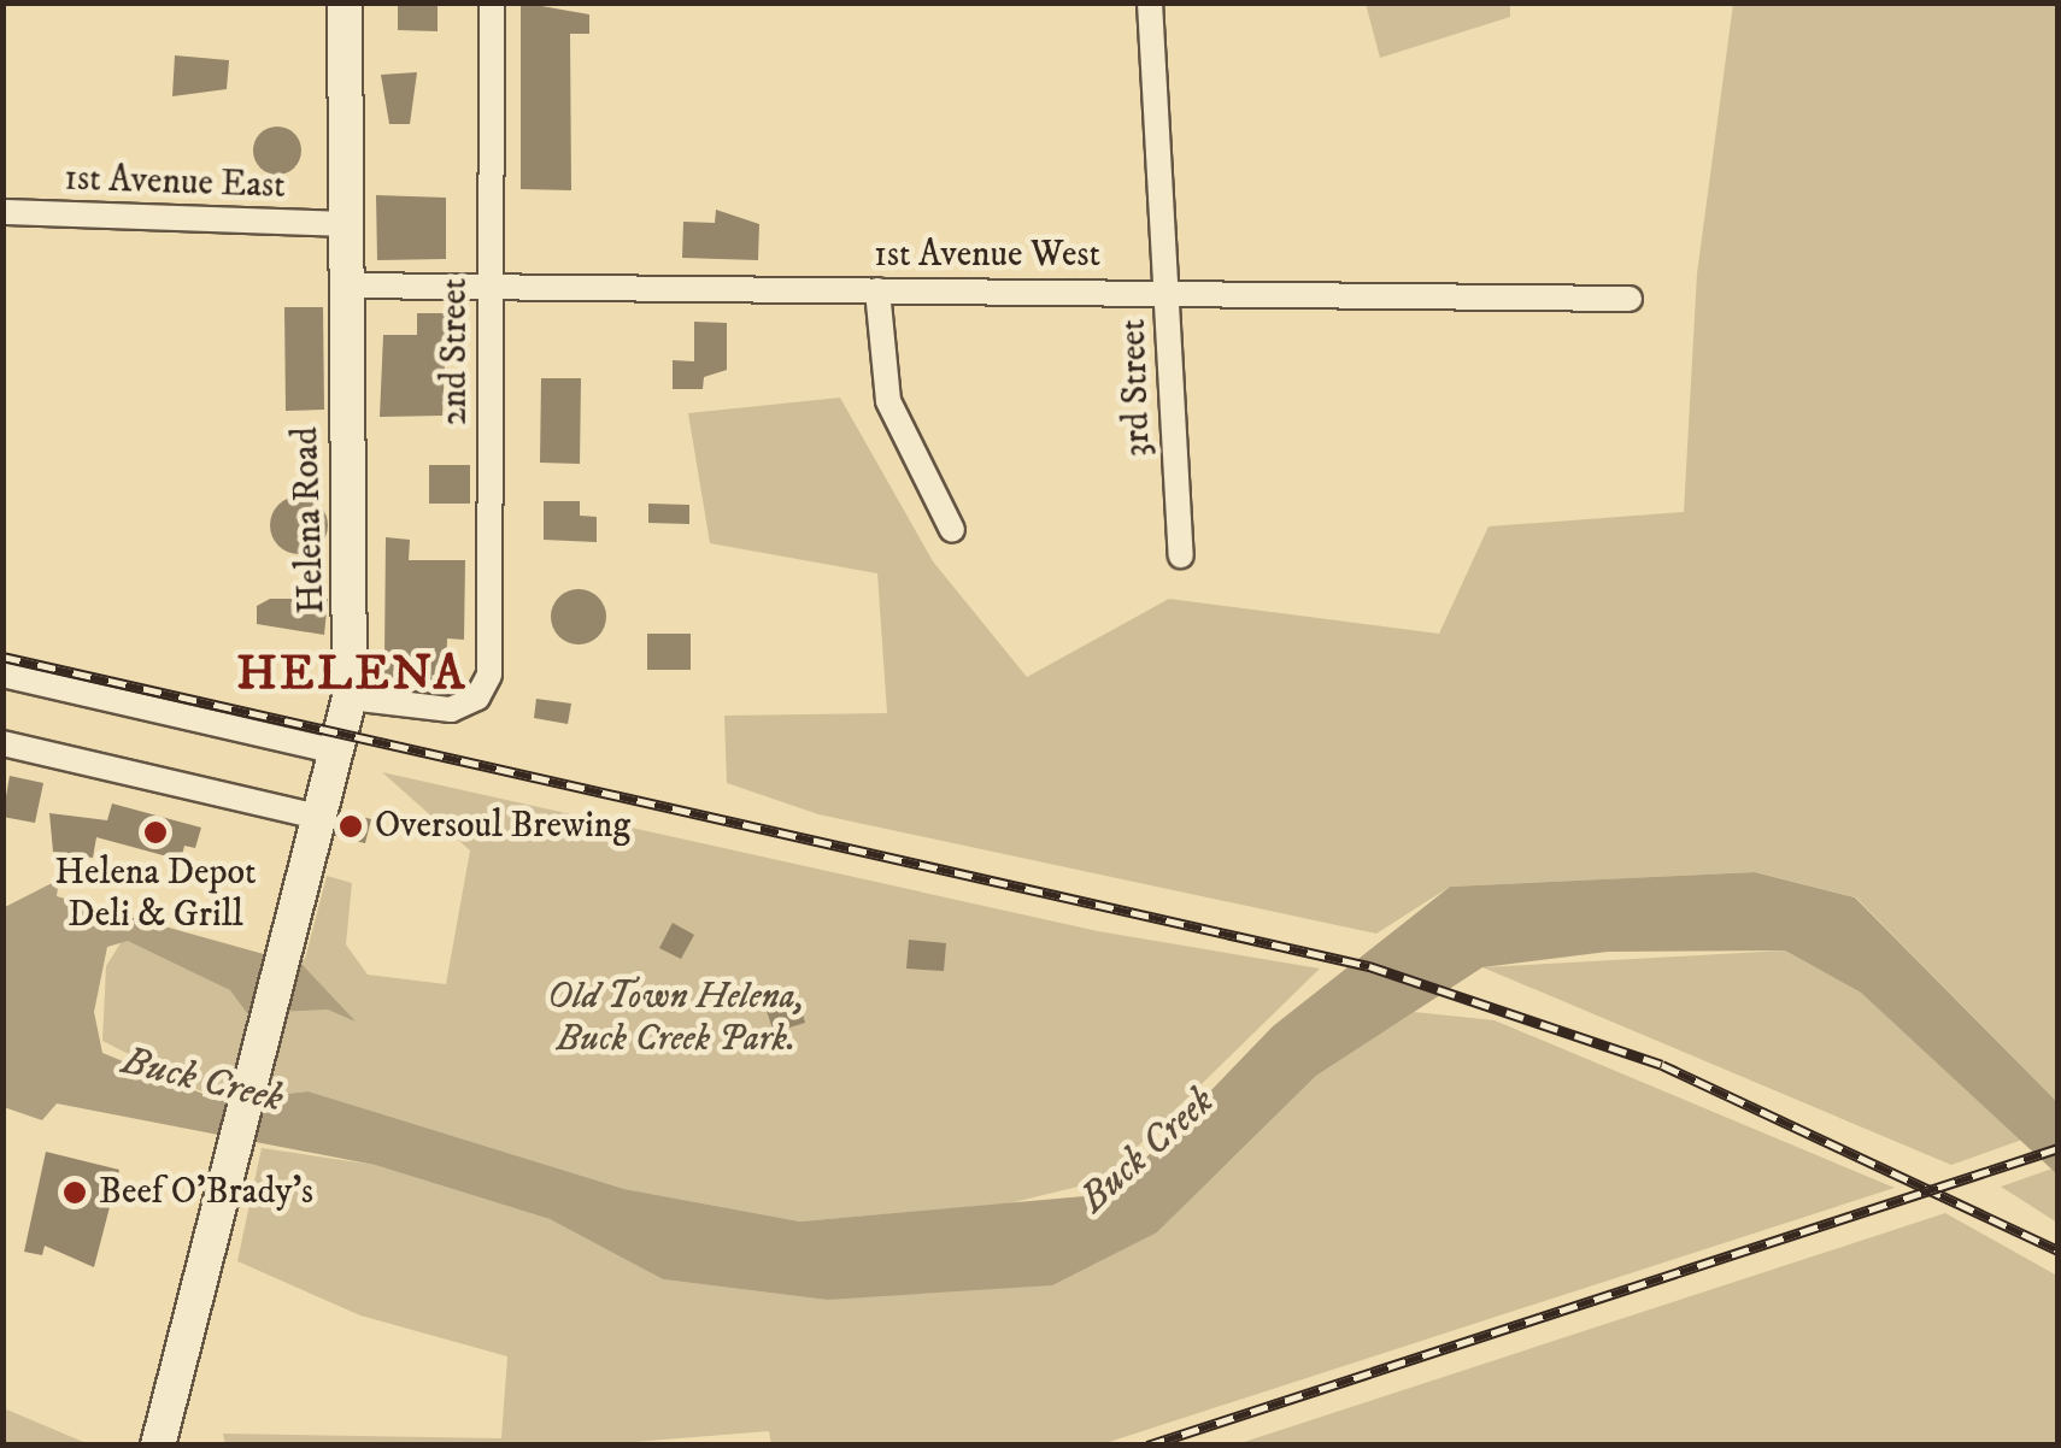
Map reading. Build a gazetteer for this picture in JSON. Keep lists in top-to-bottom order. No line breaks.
{"streets":{"main road":["Helena Road"],"street":["1st Avenue East","1st Avenue West","2nd Street","3rd Street"]},"crossings":[["1st Avenue East","Helena Road"],["1st Avenue West","2nd Street"],["1st Avenue West","3rd Street"],["1st Avenue West","Helena Road"],["2nd Street","Helena Road"]],"districts":["HELENA"],"water":["Buck Creek"],"parks":["Old Town Helena, Buck Creek Park."],"places":["Oversoul Brewing","Helena Depot Deli & Grill","Beef O'Brady's"]}
